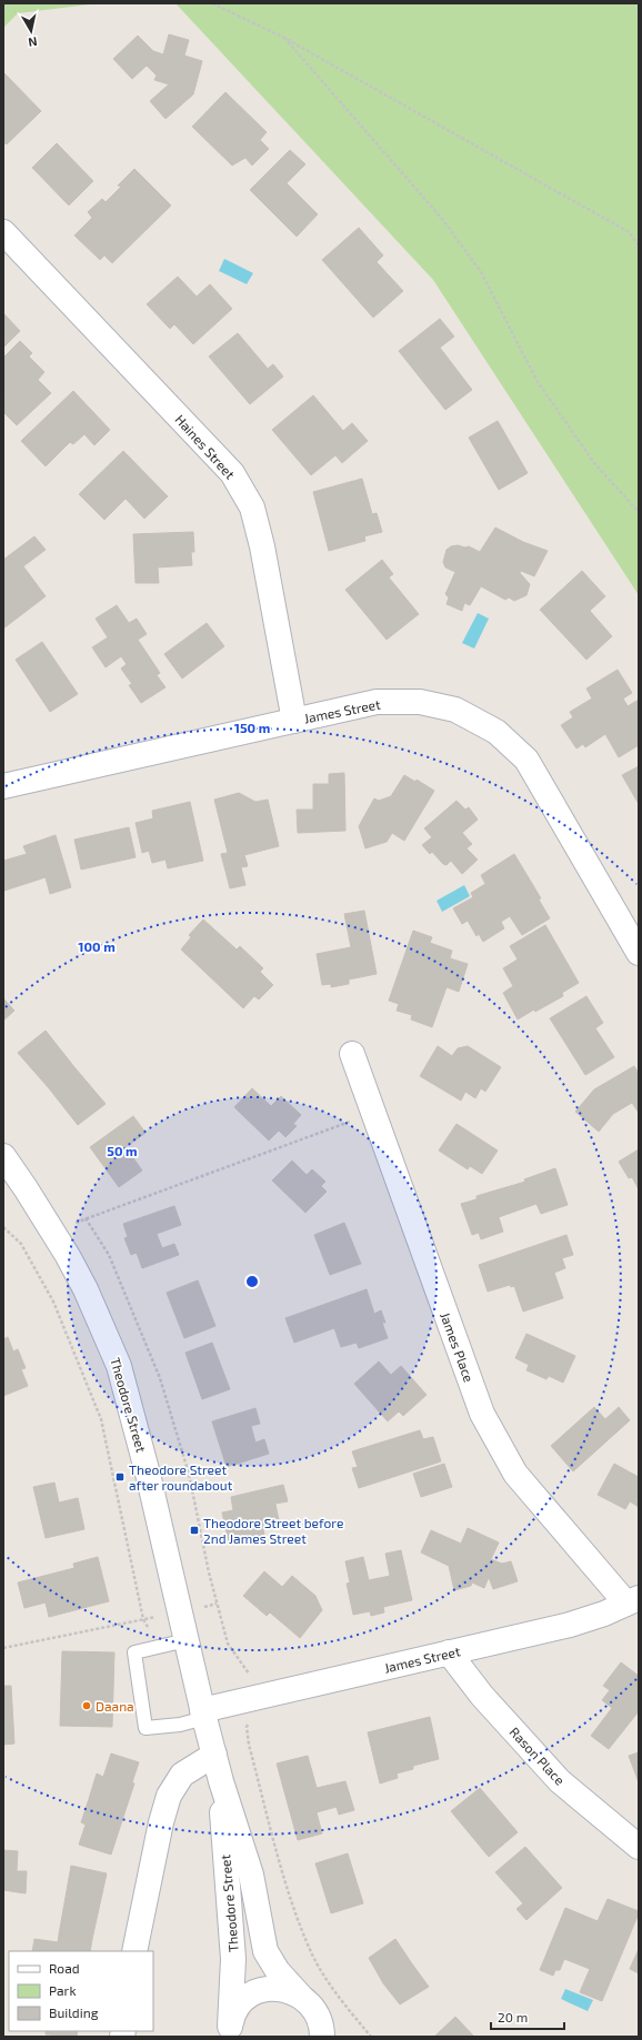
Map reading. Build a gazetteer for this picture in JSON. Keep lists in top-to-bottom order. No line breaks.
{"streets":{"street":["Haines Street","James Street","James Place","Theodore Street","Rason Place"]},"crossings":[["Haines Street","James Street"],["James Street","James Place"],["James Street","Theodore Street"],["James Street","Rason Place"]],"places":{"transit":["Theodore Street after roundabout","Theodore Street before 2nd James Street"],"other":["Daana"]},"legend":["Road","Park","Building"],"scale_bar":"20 m","north":"bottom","rings":["150 m","100 m","50 m"]}
